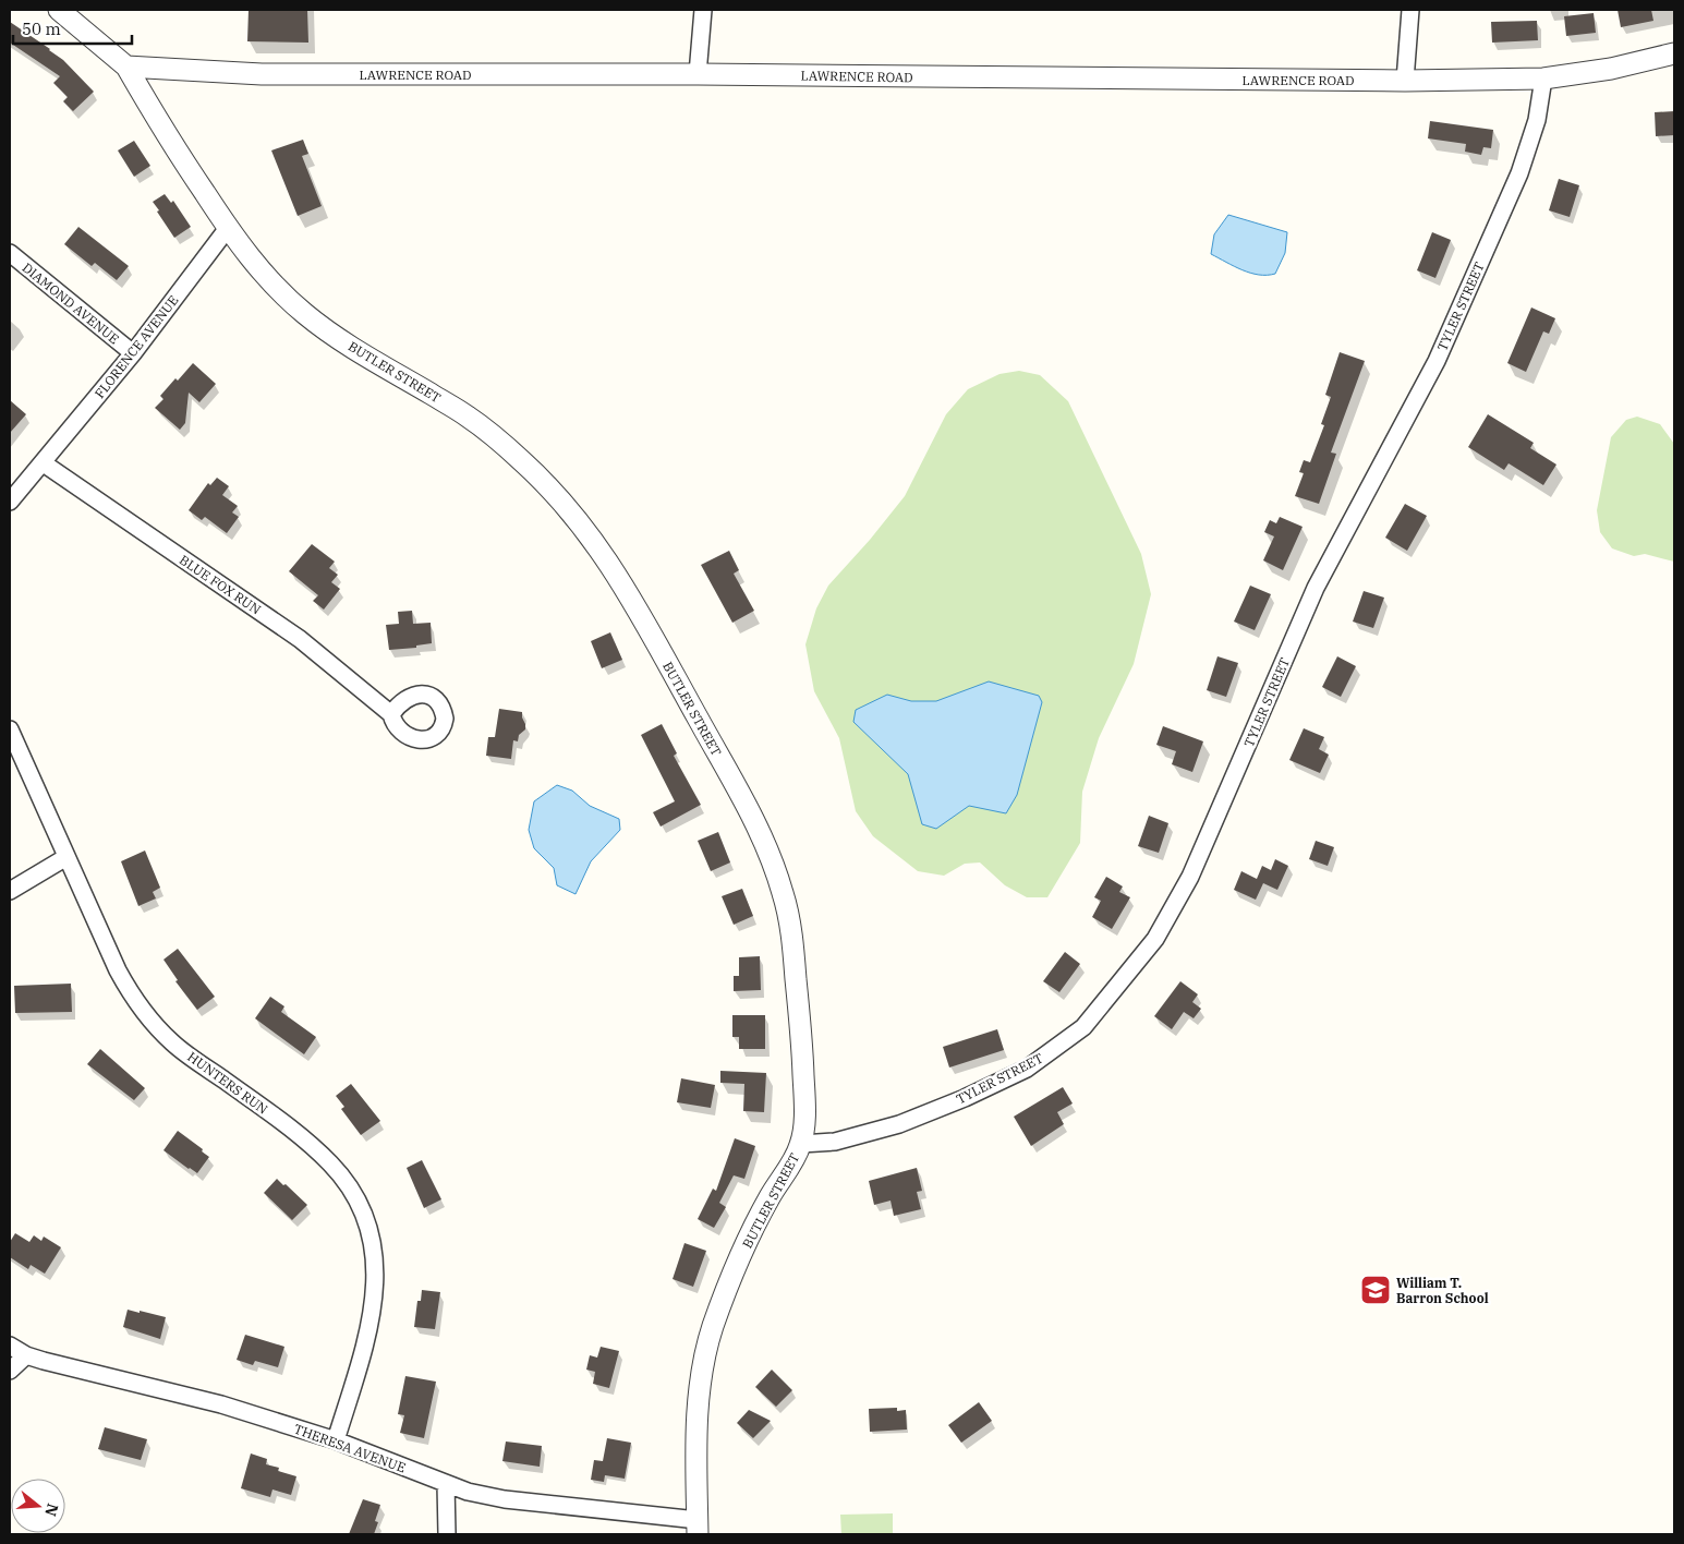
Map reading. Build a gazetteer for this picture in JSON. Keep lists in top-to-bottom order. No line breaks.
{"streets":{"street":["LAWRENCE ROAD","DIAMOND AVENUE","TYLER STREET","FLORENCE AVENUE","BUTLER STREET","BLUE FOX RUN","HUNTERS RUN","THERESA AVENUE"]},"crossings":[["LAWRENCE ROAD","TYLER STREET"],["LAWRENCE ROAD","BUTLER STREET"],["DIAMOND AVENUE","FLORENCE AVENUE"],["TYLER STREET","BUTLER STREET"],["FLORENCE AVENUE","BUTLER STREET"],["FLORENCE AVENUE","BLUE FOX RUN"],["BUTLER STREET","THERESA AVENUE"],["HUNTERS RUN","THERESA AVENUE"]],"places":{"school or university":["William T. Barron School"]},"scale_bar":"50 m","north":"right"}
